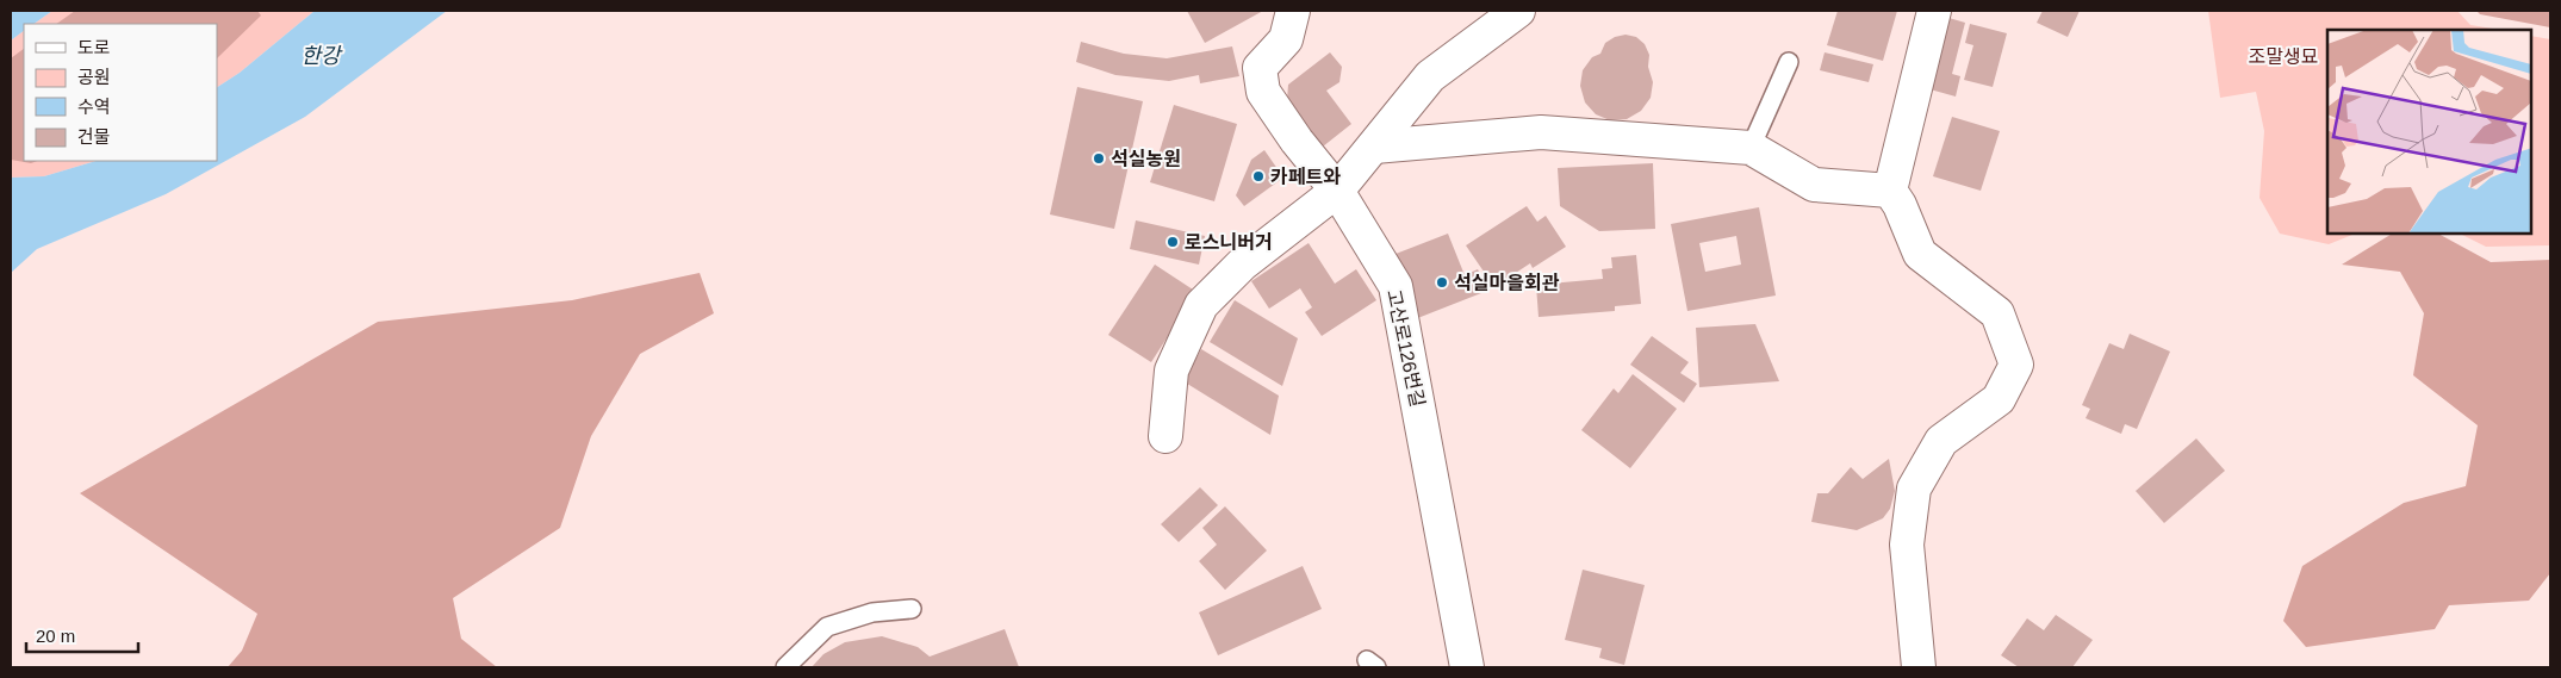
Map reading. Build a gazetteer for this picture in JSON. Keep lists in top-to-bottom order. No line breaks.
{"streets":{"street":["고산로126번길"]},"water":["한강"],"parks":["조말생묘"],"places":["석실농원","카페트와","로스니버거","석실마을회관"],"legend":["도로","공원","수역","건물"],"scale_bar":"20 m"}
